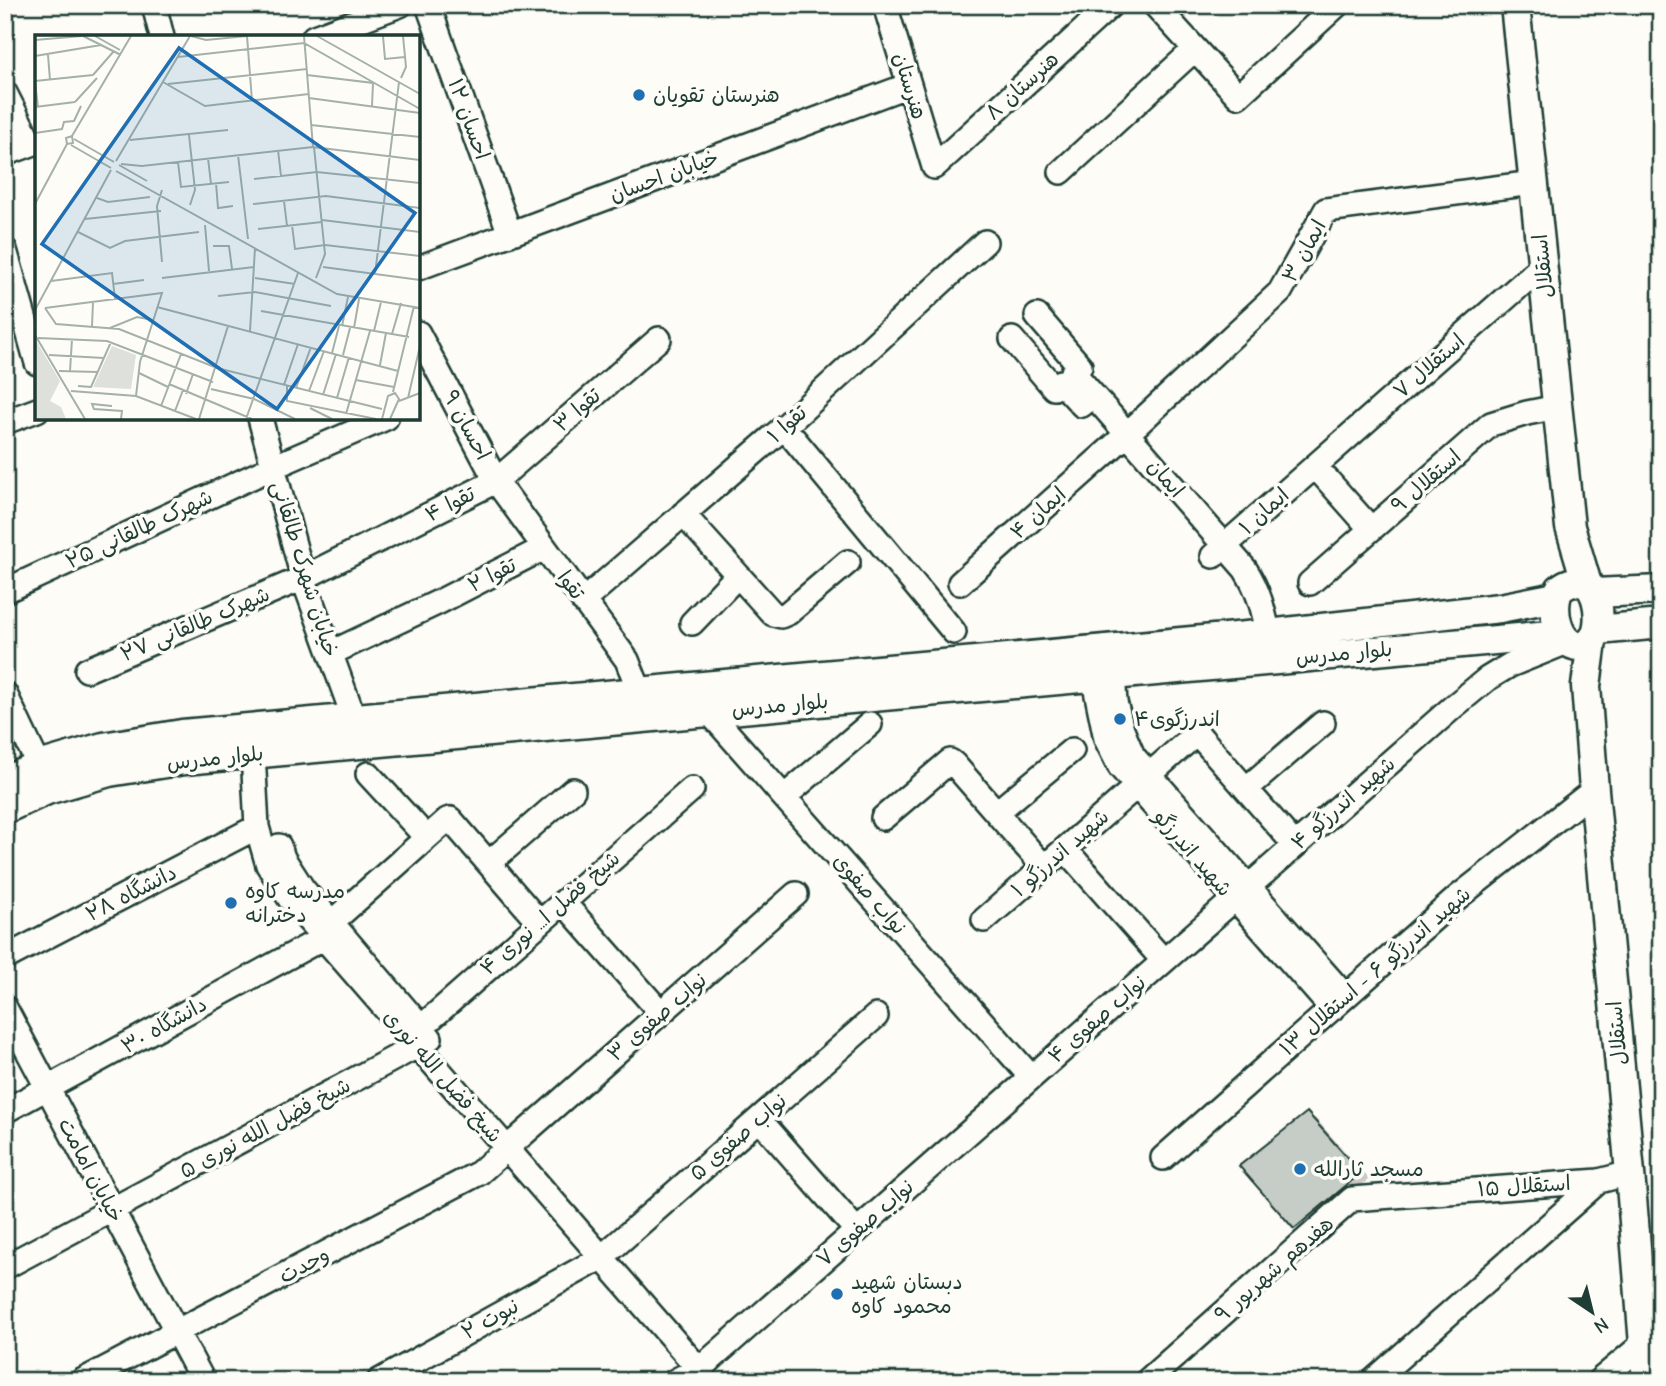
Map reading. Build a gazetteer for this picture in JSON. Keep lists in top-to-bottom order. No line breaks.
{"streets":{"main road":["استقلال","بلوار مدرس"],"street":["هنرستان","هنرستان ۸","احسان ۱۲","خیابان احسان","ایمان ۳","استقلال ۷","تقوا ۳","تقوا ۱","احسان ۹","ایمان","استقلال ۹","تقوا ۴","ایمان ۱","ایمان ۴","شهرک طالقانی ۲۵","خیابان شهرک طالقانی","تقوا ۲","تقوا","شهرک طالقانی ۲۷","شهید اندرزگو ۴","شهید اندرزگو ۱","شهید اندرزگو","دانشگاه ۲۸","نواب صفوی","شیخ فضل ا... نوری ۴","شهید اندرزگو ۶ - استقلال ۱۳","نواب صفوی ۳","نواب صفوی ۴","دانشگاه ۳۰","شیخ فضل الله نوری","شیخ فضل‌ الله نوری ۵","نواب صفوی ۵","خیابان امامت","استقلال ۱۵","نواب صفوی ۷","وحدت","هفدهم شهریور ۹","نبوت ۲"]},"crossings":[["هنرستان","هنرستان ۸"],["هنرستان","خیابان احسان"],["احسان ۱۲","خیابان احسان"],["ایمان ۳","استقلال"],["ایمان ۳","ایمان"],["ایمان ۳","ایمان ۴"],["استقلال","استقلال ۷"],["استقلال","استقلال ۹"],["استقلال","بلوار مدرس"],["استقلال","شهید اندرزگو ۴"],["استقلال","شهید اندرزگو ۶ - استقلال ۱۳"],["استقلال","استقلال ۱۵"],["استقلال ۷","ایمان ۱"],["تقوا ۳","احسان ۹"],["تقوا ۳","تقوا ۴"],["تقوا ۳","تقوا"],["تقوا ۱","تقوا"],["احسان ۹","تقوا ۴"],["احسان ۹","تقوا"],["ایمان","ایمان ۱"],["ایمان","ایمان ۴"],["ایمان","بلوار مدرس"],["تقوا ۴","خیابان شهرک طالقانی"],["تقوا ۴","تقوا"],["تقوا ۴","شهرک طالقانی ۲۷"],["شهرک طالقانی ۲۵","خیابان شهرک طالقانی"],["خیابان شهرک طالقانی","تقوا ۲"],["خیابان شهرک طالقانی","شهرک طالقانی ۲۷"],["خیابان شهرک طالقانی","بلوار مدرس"],["تقوا ۲","تقوا"],["تقوا","بلوار مدرس"],["بلوار مدرس","شهید اندرزگو ۴"],["بلوار مدرس","شهید اندرزگو"],["بلوار مدرس","نواب صفوی"],["بلوار مدرس","شیخ فضل الله نوری"],["شهید اندرزگو ۴","شهید اندرزگو"],["شهید اندرزگو ۴","نواب صفوی ۴"],["شهید اندرزگو ۱","شهید اندرزگو"],["شهید اندرزگو","شهید اندرزگو ۶ - استقلال ۱۳"],["دانشگاه ۲۸","شیخ فضل الله نوری"],["نواب صفوی","نواب صفوی ۴"],["نواب صفوی","نواب صفوی ۷"],["شیخ فضل ا... نوری ۴","شیخ فضل الله نوری"],["شیخ فضل ا... نوری ۴","شیخ فضل‌ الله نوری ۵"],["نواب صفوی ۳","شیخ فضل الله نوری"],["نواب صفوی ۳","وحدت"],["نواب صفوی ۴","نواب صفوی ۷"],["دانشگاه ۳۰","شیخ فضل الله نوری"],["دانشگاه ۳۰","خیابان امامت"],["شیخ فضل الله نوری","شیخ فضل‌ الله نوری ۵"],["شیخ فضل الله نوری","نواب صفوی ۵"],["شیخ فضل الله نوری","نواب صفوی ۷"],["شیخ فضل الله نوری","وحدت"],["شیخ فضل الله نوری","نبوت ۲"],["شیخ فضل‌ الله نوری ۵","خیابان امامت"],["نواب صفوی ۵","نبوت ۲"],["خیابان امامت","وحدت"],["استقلال ۱۵","هفدهم شهریور ۹"]],"places":["هنرستان تقویان","اندرزگوی۴","مدرسه کاوه دخترانه","مسجد ثارالله","دبستان شهید محمود کاوه"],"north":"bottom right"}
